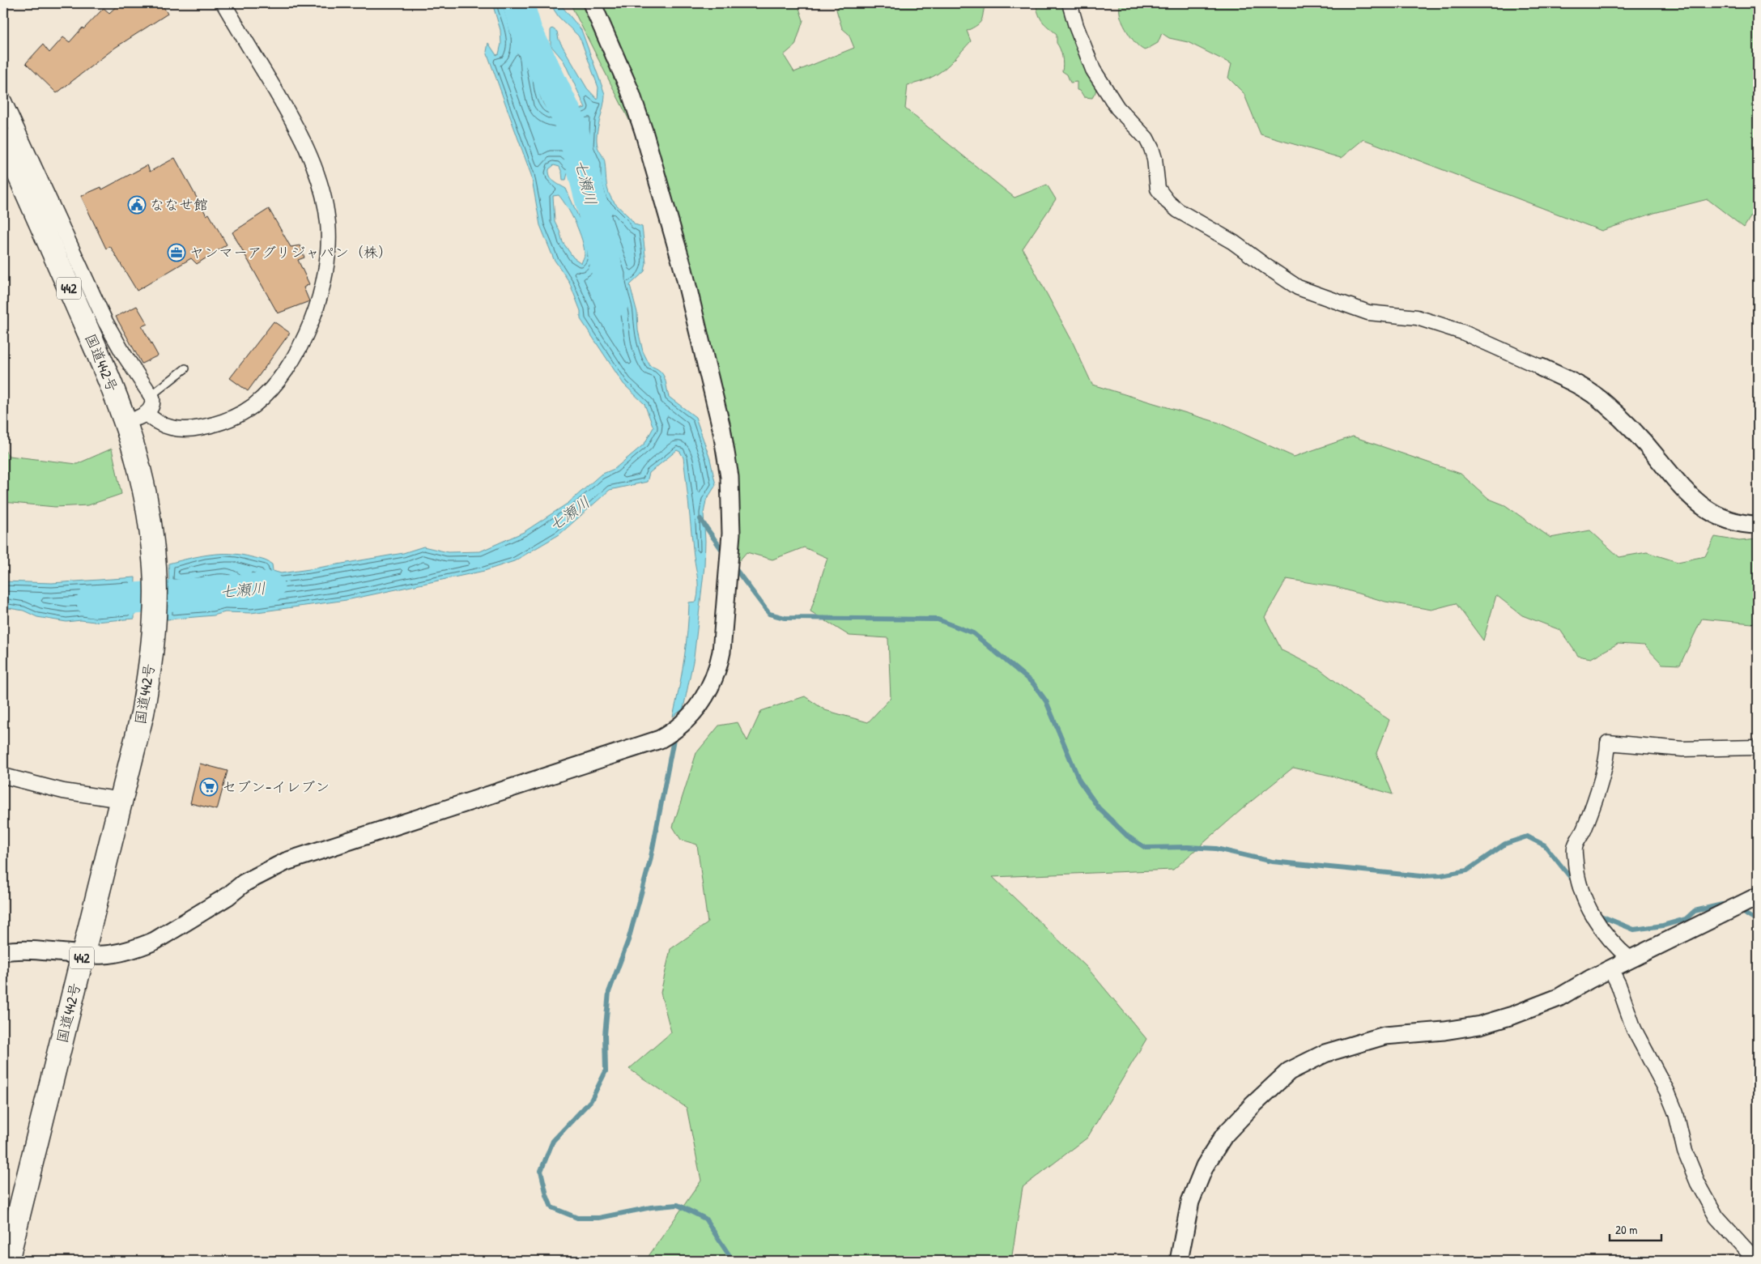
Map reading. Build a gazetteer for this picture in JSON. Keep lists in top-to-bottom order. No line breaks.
{"streets":{"highway":["442","国道442号"]},"water":["七瀬川"],"places":{"public building":["ななせ館"],"office":["ヤンマーアグリジャパン（株）"],"supermarket":["セブン-イレブン"]},"scale_bar":"20 m"}
